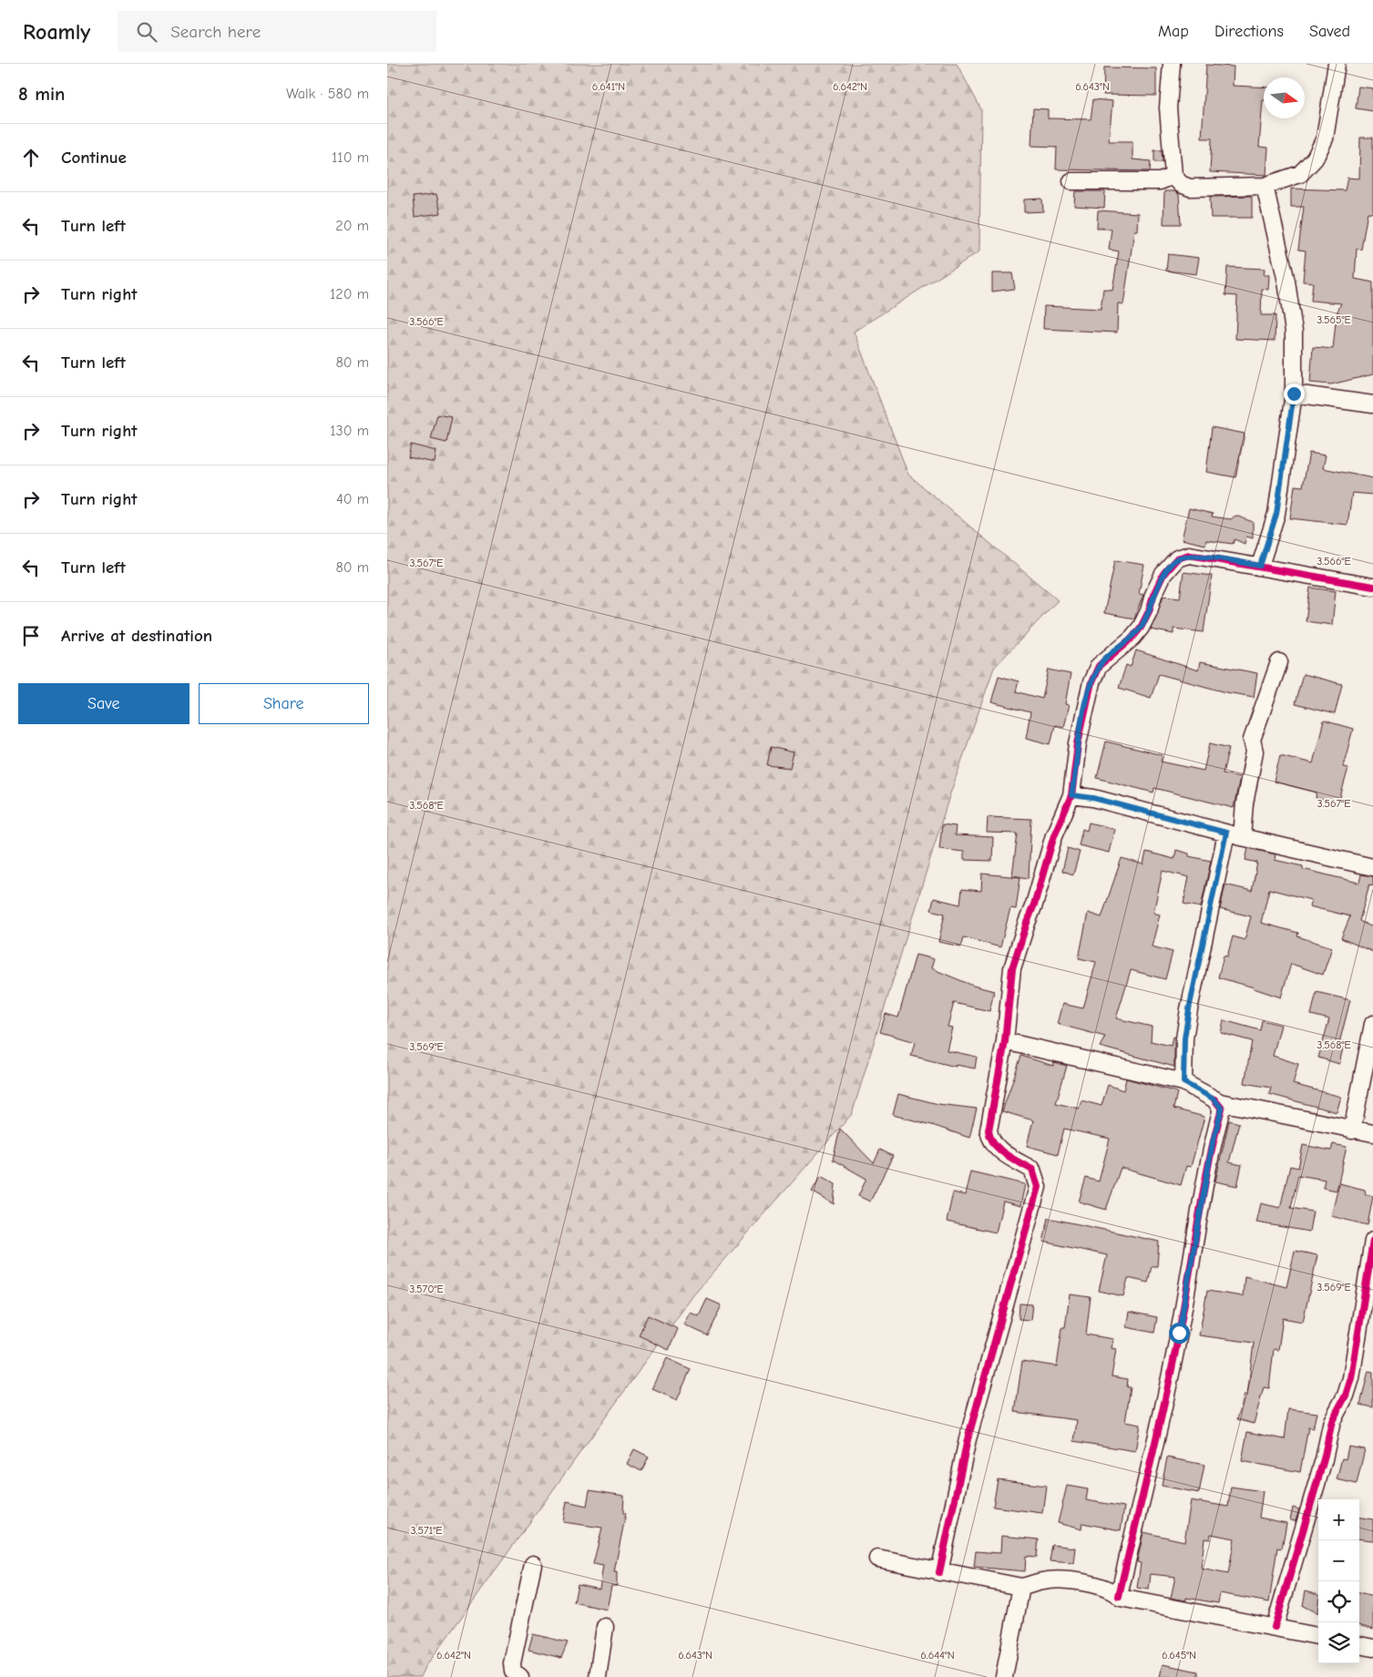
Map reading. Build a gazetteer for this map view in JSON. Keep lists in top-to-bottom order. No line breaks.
{"north":"right","page":{"header":"Roamly","search":"Search here","nav":["Map","Directions","Saved"],"heading":["8 min","Walk · 580 m"],"list":[["Continue","110 m"],["Turn left","20 m"],["Turn right","120 m"],["Turn left","80 m"],["Turn right","130 m"],["Turn right","40 m"],["Turn left","80 m"],"Arrive at destination"],"buttons":["Save","Share"],"map_buttons":["+","−"]},"coordinates":["6.641°N","6.642°N","6.643°N","3.565°E","3.566°E","3.567°E","3.568°E","3.569°E","3.570°E","3.571°E","6.644°N","6.645°N"]}
